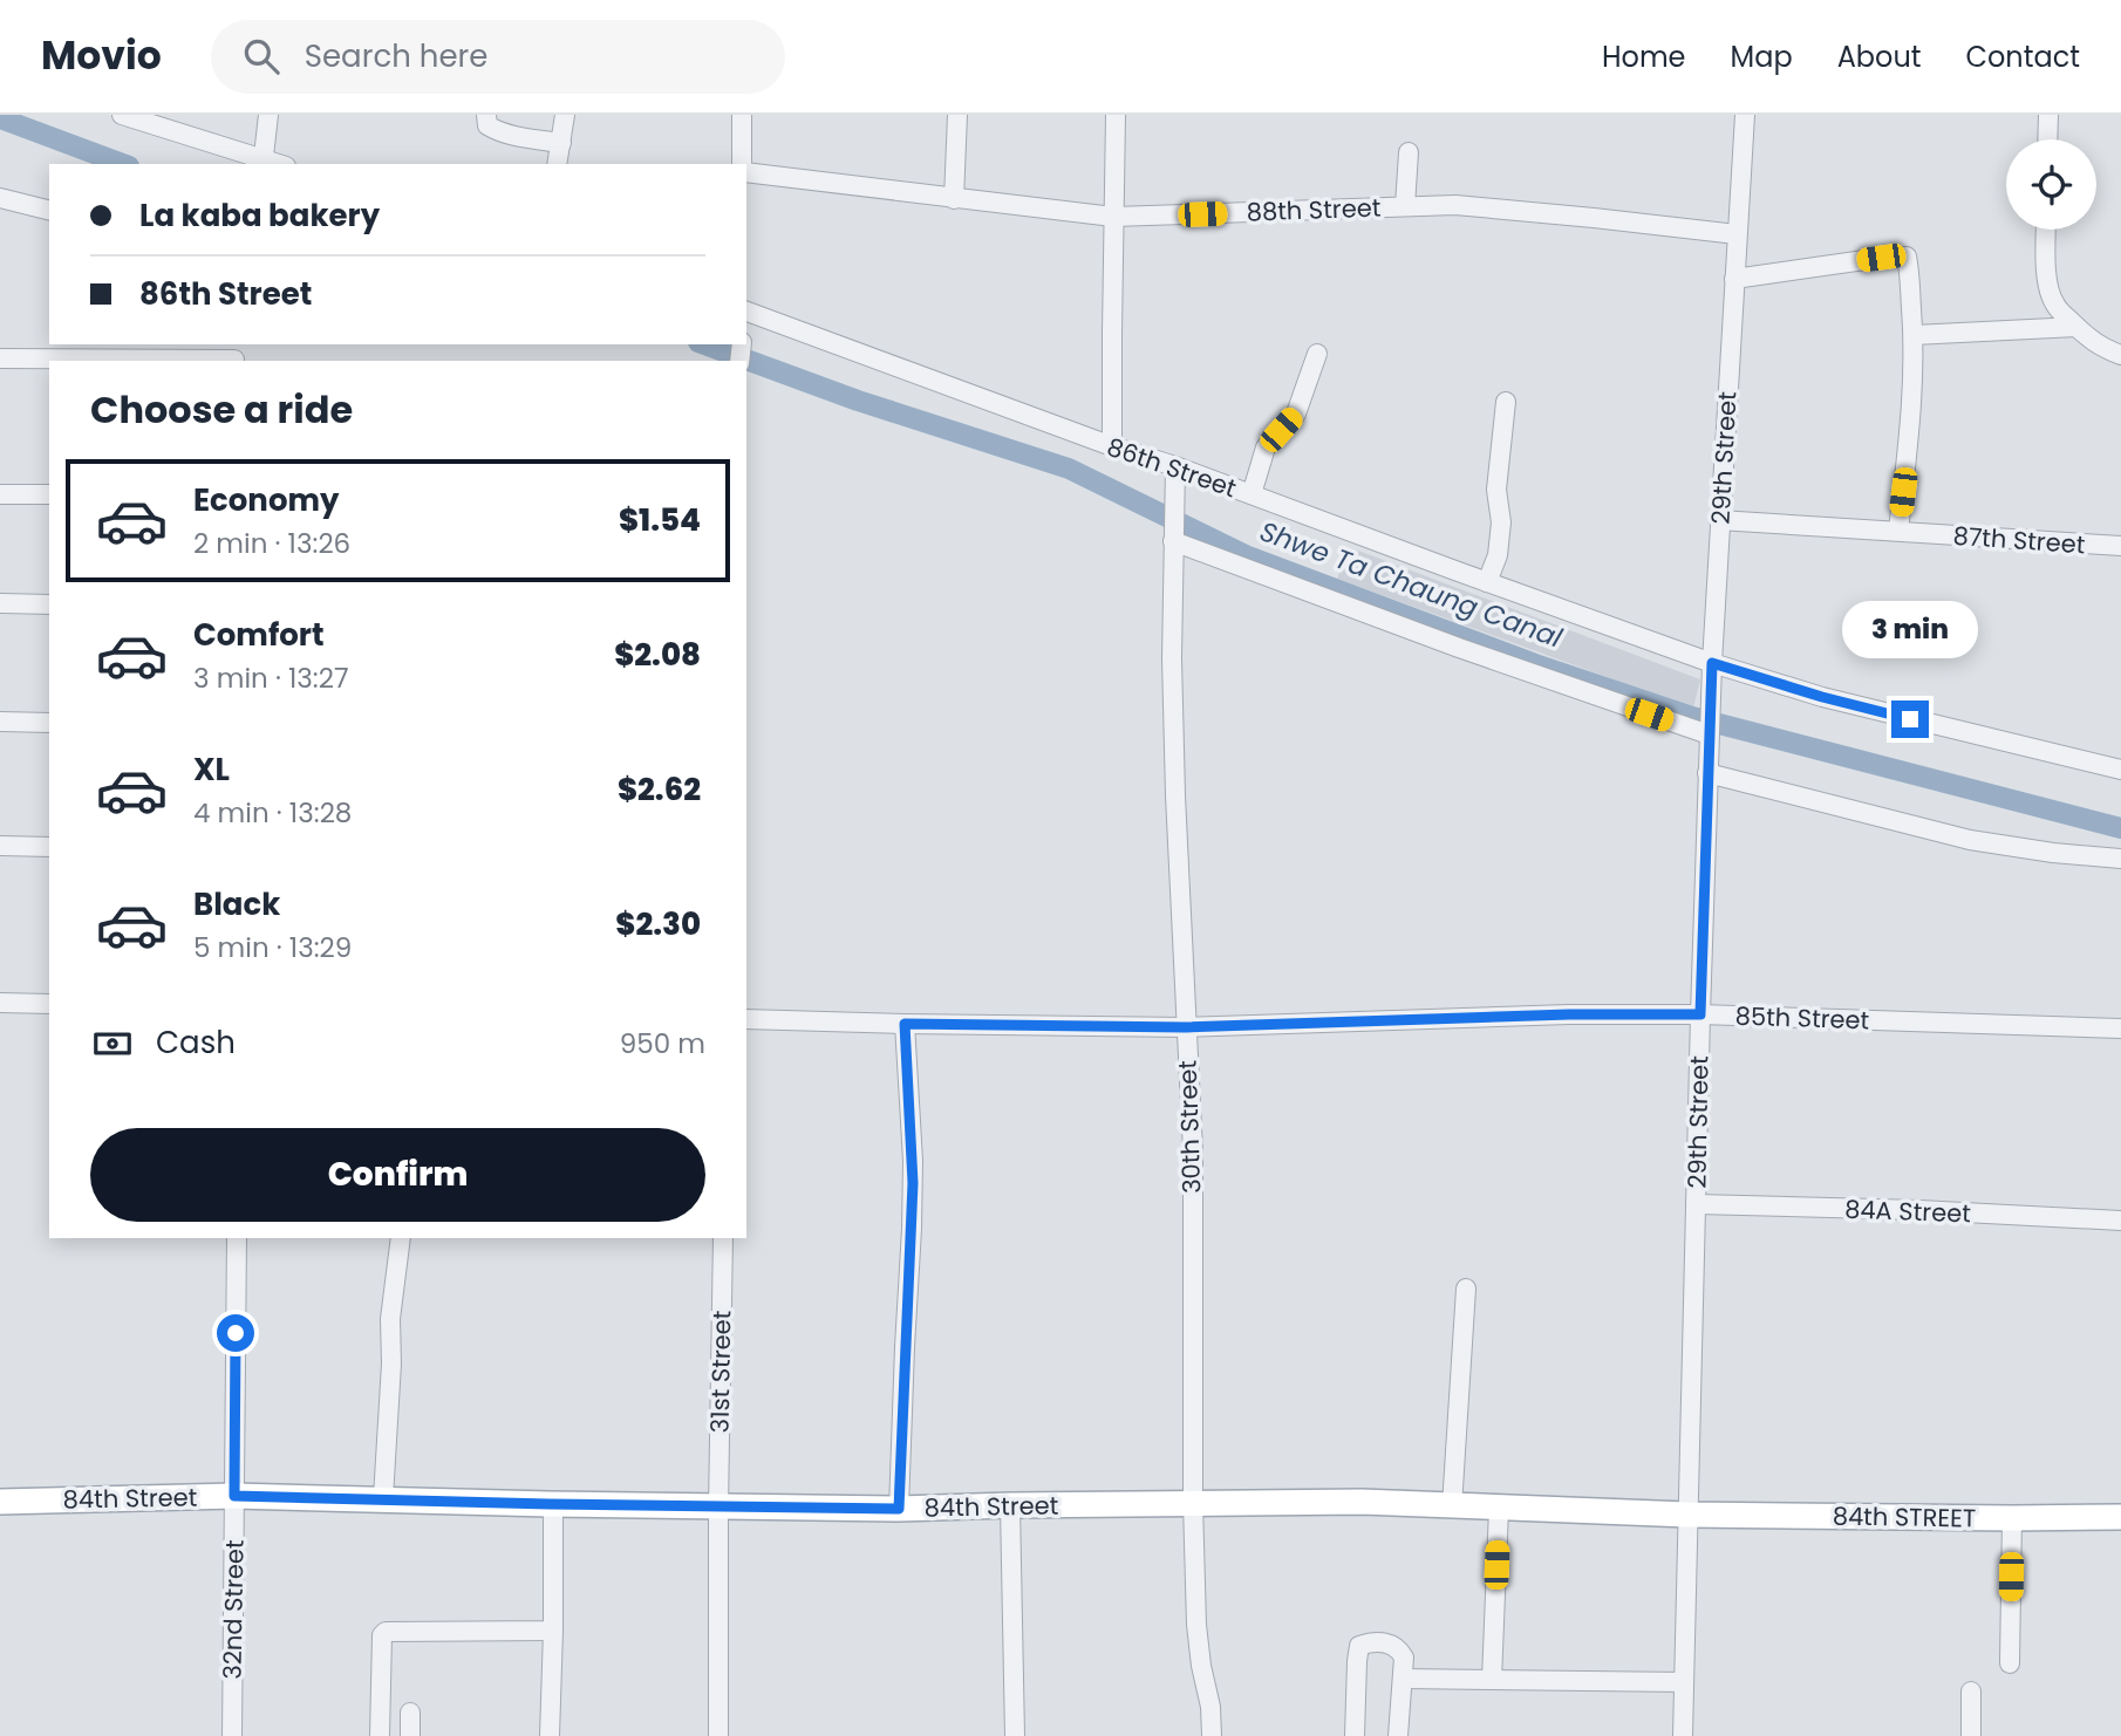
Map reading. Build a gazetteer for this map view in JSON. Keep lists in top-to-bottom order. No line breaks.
{"streets":{"main road":["84th Street","84th STREET"],"street":["88th Street","29th Street","86th Street","87th Street","85th Street","30th Street","84A Street","31st Street","32nd Street"]},"crossings":[["88th Street","29th Street"],["29th Street","86th Street"],["29th Street","87th Street"],["29th Street","85th Street"],["29th Street","84A Street"],["29th Street","84th Street"],["29th Street","84th STREET"],["86th Street","30th Street"],["85th Street","30th Street"],["30th Street","84th Street"],["31st Street","84th Street"],["84th Street","84th STREET"],["84th Street","32nd Street"]],"water":["Shwe Ta Chaung Canal"],"page":{"header":"Movio","search":"Search here","nav":["Home","Map","About","Contact"],"banner":["La kaba bakery","86th Street"],"heading":"Choose a ride","list":[{"name":"Economy","note":"2 min · 13:26","value":"$1.54"},{"name":"Comfort","note":"3 min · 13:27","value":"$2.08"},{"name":"XL","note":"4 min · 13:28","value":"$2.62"},{"name":"Black","note":"5 min · 13:29","value":"$2.30"}],"bubble":"3 min","pay":["Cash","950 m"],"buttons":"Confirm"}}
